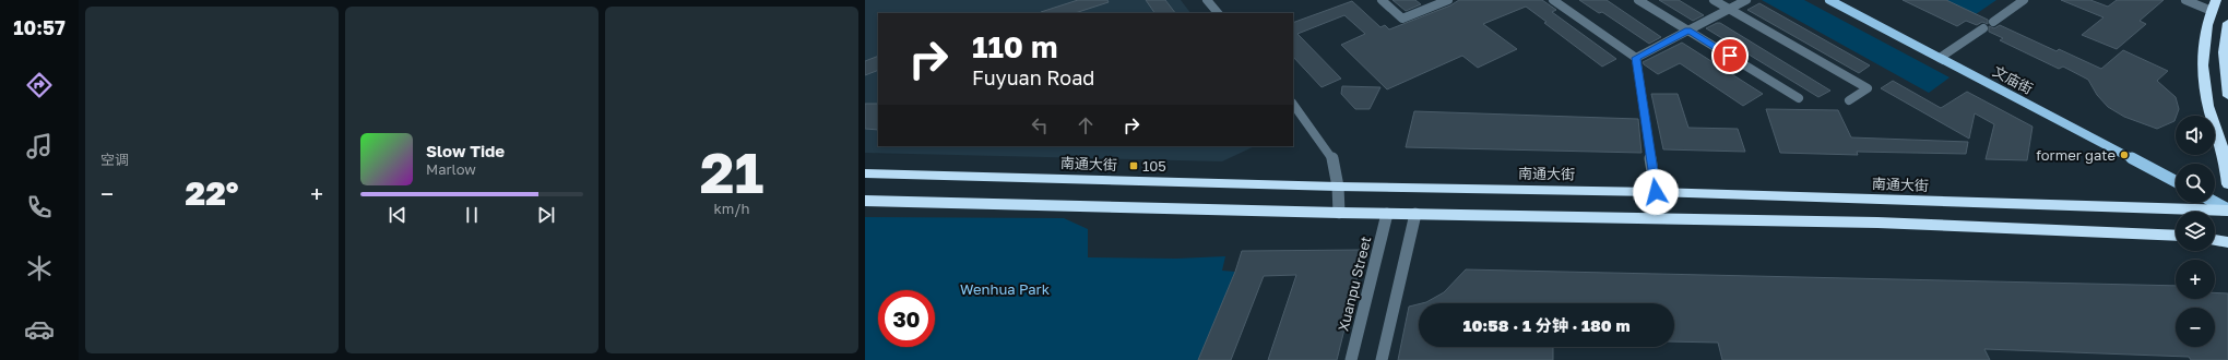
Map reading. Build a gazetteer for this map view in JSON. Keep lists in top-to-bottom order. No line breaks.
{"streets":{"highway":["南通大街"],"main road":["文庙街"],"street":["Xuanpu Street"]},"parks":["Wenhua Park"],"places":{"other":["former gate"],"transit":["105"]},"page":{"tabs":"10:57","tile":["空调",["21","km/h"]],"turn":["110 m","Fuyuan Road"],"map_buttons":["+","−"],"song":["Slow Tide","Marlow"],"heat":["−","22°","+"],"limit":"30","trip":"10:58 · 1 分钟 · 180 m"}}
